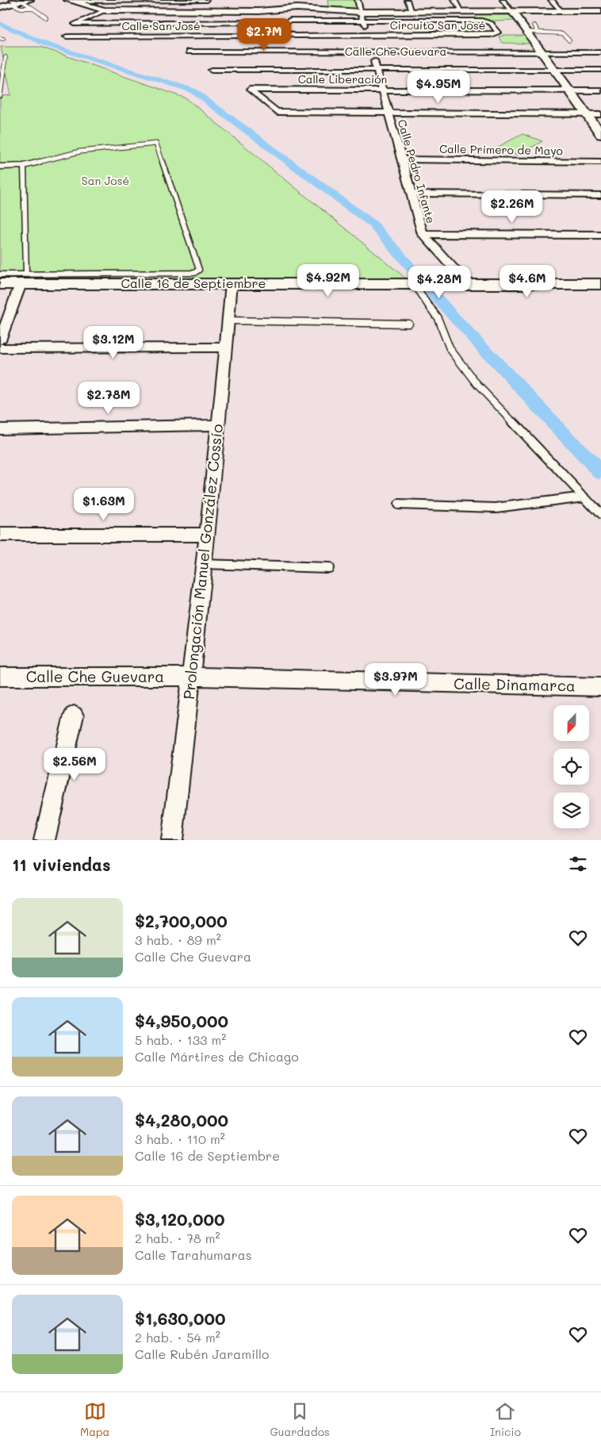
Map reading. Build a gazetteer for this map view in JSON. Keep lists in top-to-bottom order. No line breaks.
{"streets":{"street":["Circuito San José","Calle San José","Calle Che Guevara","Calle Liberación","Calle Primero de Mayo","Calle Pedro Infante","Calle 16 de Septiembre","Prolongación Manuel González Cossío","Calle Dinamarca"]},"crossings":[["Circuito San José","Calle Pedro Infante"],["Calle San José","Calle Che Guevara"],["Calle Che Guevara","Calle Pedro Infante"],["Calle Che Guevara","Prolongación Manuel González Cossío"],["Calle Che Guevara","Calle Dinamarca"],["Calle Liberación","Calle Pedro Infante"],["Calle Primero de Mayo","Calle Pedro Infante"],["Calle 16 de Septiembre","Prolongación Manuel González Cossío"],["Prolongación Manuel González Cossío","Calle Dinamarca"]],"parks":["San José"],"north":"bottom","page":{"price":["$2.7M","$4.95M","$2.26M","$4.92M","$4.6M","$4.28M","$3.12M","$2.78M","$1.63M","$3.97M","$2.56M"],"heading":"11 viviendas","list":[{"name":"$2,700,000","note":"3 hab. · 89 m² · Calle Che Guevara"},{"name":"$4,950,000","note":"5 hab. · 133 m² · Calle Mártires de Chicago"},{"name":"$4,280,000","note":"3 hab. · 110 m² · Calle 16 de Septiembre"},{"name":"$3,120,000","note":"2 hab. · 78 m² · Calle Tarahumaras"},{"name":"$1,630,000","note":"2 hab. · 54 m² · Calle Rubén Jaramillo"}],"tabs":["Mapa","Guardados","Inicio"]}}
